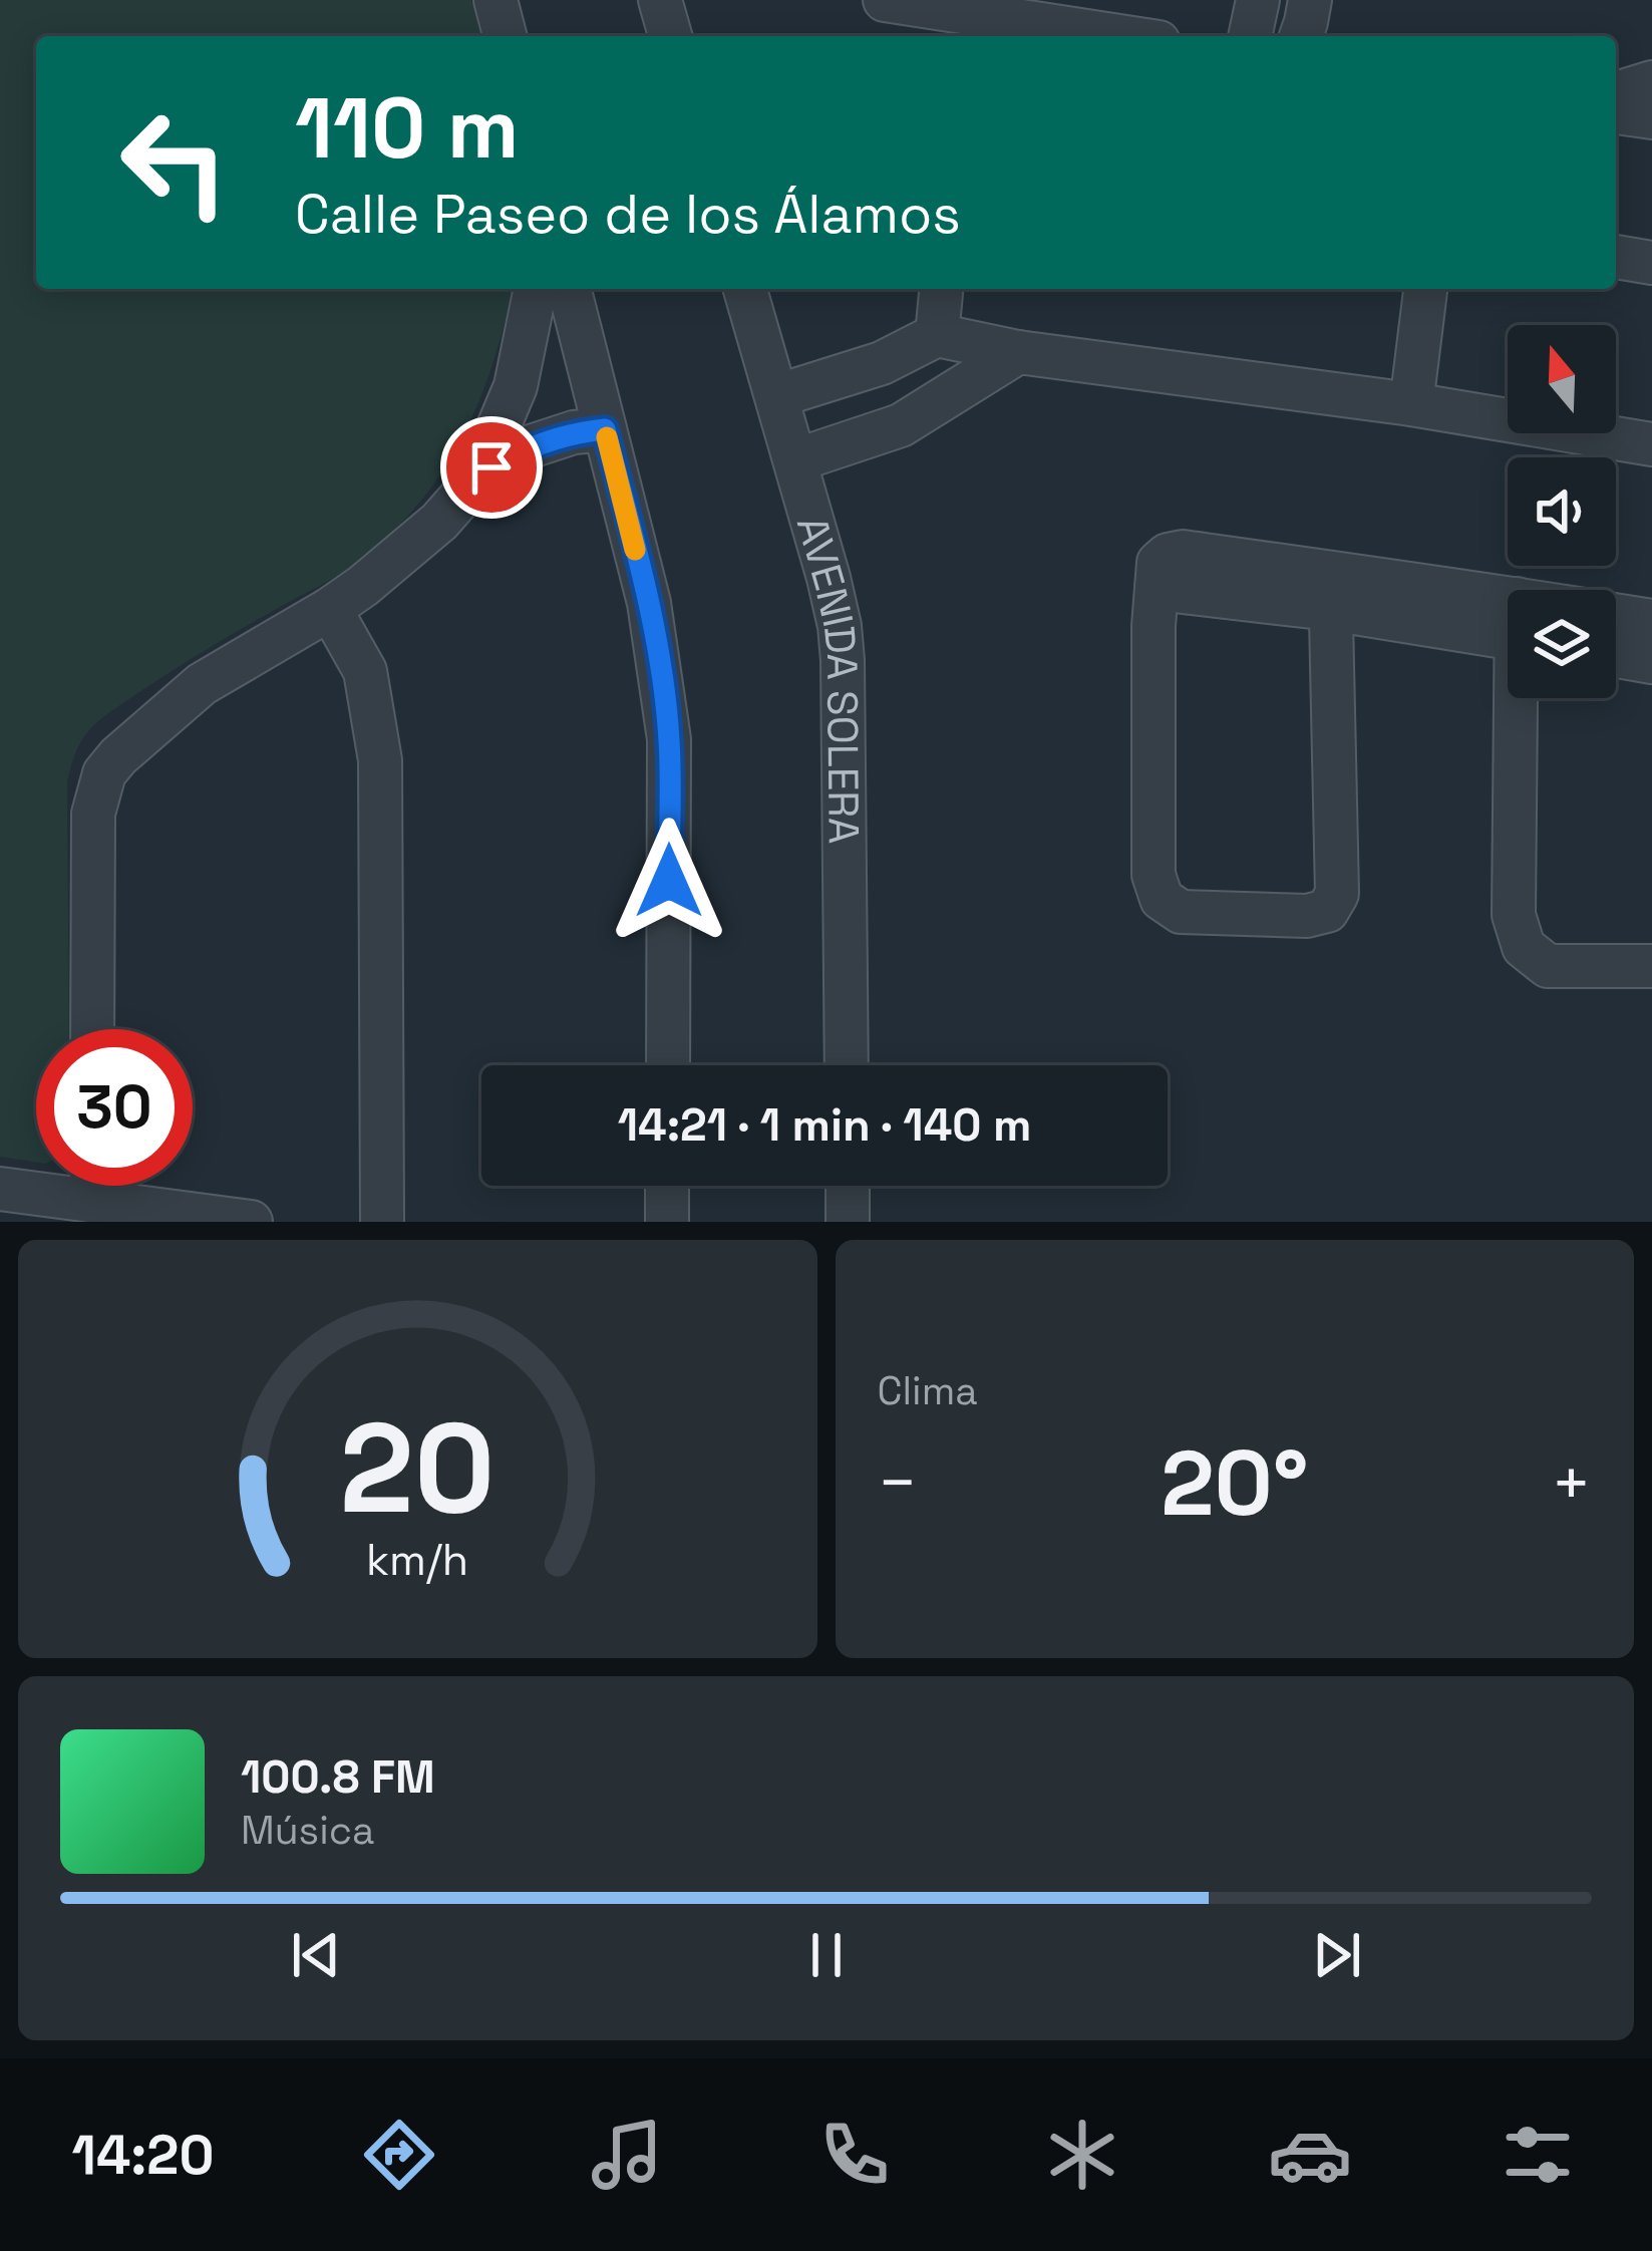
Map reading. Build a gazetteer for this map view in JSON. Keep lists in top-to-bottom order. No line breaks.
{"streets":{"street":["AVENIDA SOLERA"]},"north":"top","page":{"turn":["110 m","Calle Paseo de los Álamos"],"limit":"30","trip":"14:21 · 1 min · 140 m","tile":"Clima","heat":["−","20°","+"],"song":["100.8 FM","Música"],"tabs":"14:20","gauge":["20","km/h"]}}
